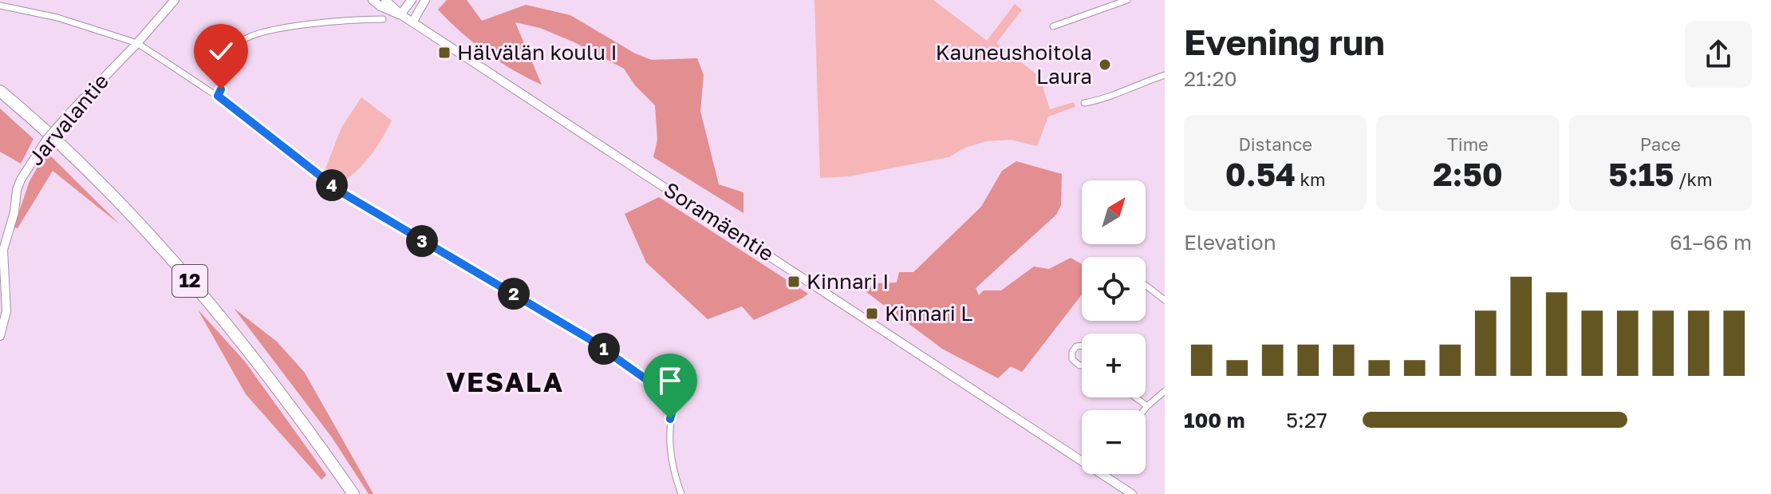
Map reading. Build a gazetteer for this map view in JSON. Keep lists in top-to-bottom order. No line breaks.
{"streets":{"highway":["12"],"street":["Jarvalantie","Soramäentie"]},"districts":["VESALA"],"places":{"transit":["Hälvälän koulu I","Kinnari I","Kinnari L"],"other":["Kauneushoitola Laura"]},"north":"top right","page":{"heading":["Evening run","21:20"],"stats":[["Distance","0.54 km"],["Time","2:50"],["Pace","5:15 /km"]],"pins":["4","3","2","1"],"map_buttons":["+","−"],"chart":["Elevation","61–66 m"],"list":[{"name":"100 m","note":"5:27"}]}}
